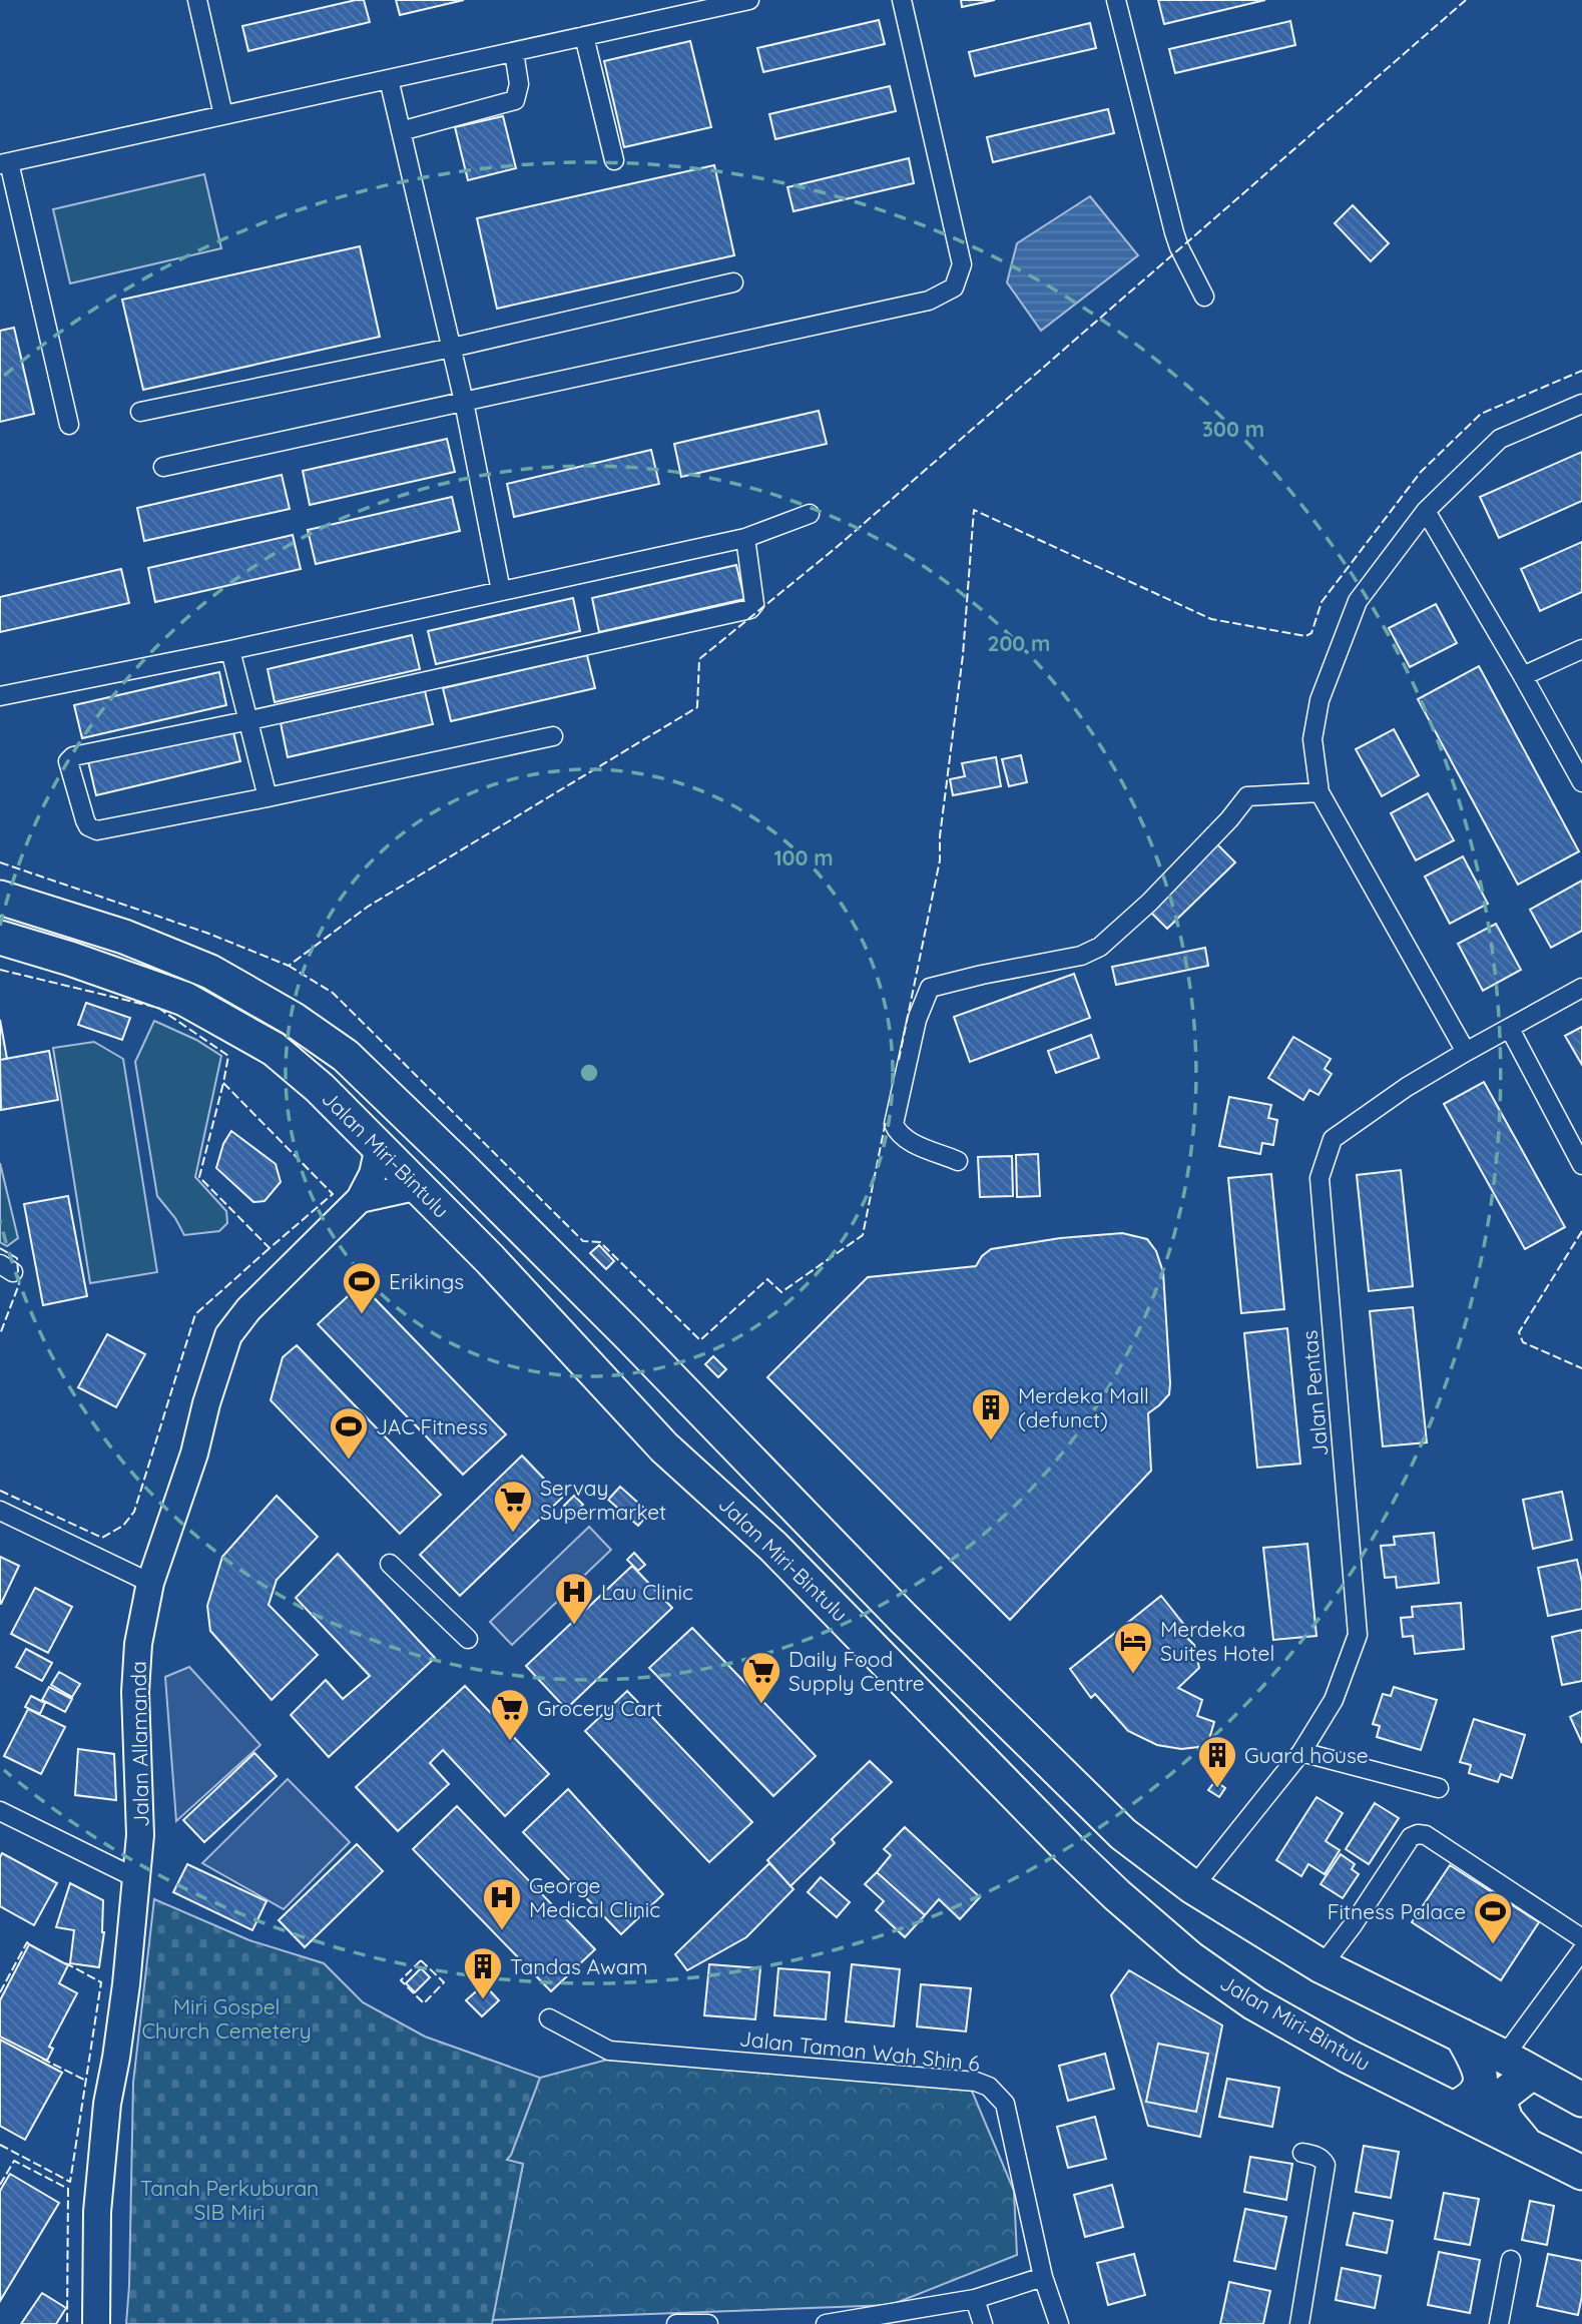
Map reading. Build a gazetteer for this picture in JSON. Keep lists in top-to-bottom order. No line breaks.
{"streets":{"highway":["Jalan Miri-Bintulu"],"street":["Jalan Pentas","Jalan Allamanda","Jalan Taman Wah Shin 6"]},"crossings":[["Jalan Miri-Bintulu","Jalan Pentas"],["Jalan Miri-Bintulu","Jalan Allamanda"]],"parks":["Miri Gospel Church Cemetery","Tanah Perkuburan SIB Miri"],"places":{"sports":["Erikings","JAC Fitness","Fitness Palace"],"building":["Merdeka Mall (defunct)","Guard house","Tandas Awam"],"supermarket":["Servay Supermarket","Daily Food Supply Centre","Grocery Cart"],"hospital":["Lau Clinic","George Medical Clinic"],"hotel":["Merdeka Suites Hotel"]},"rings":["300 m","200 m","100 m"]}
